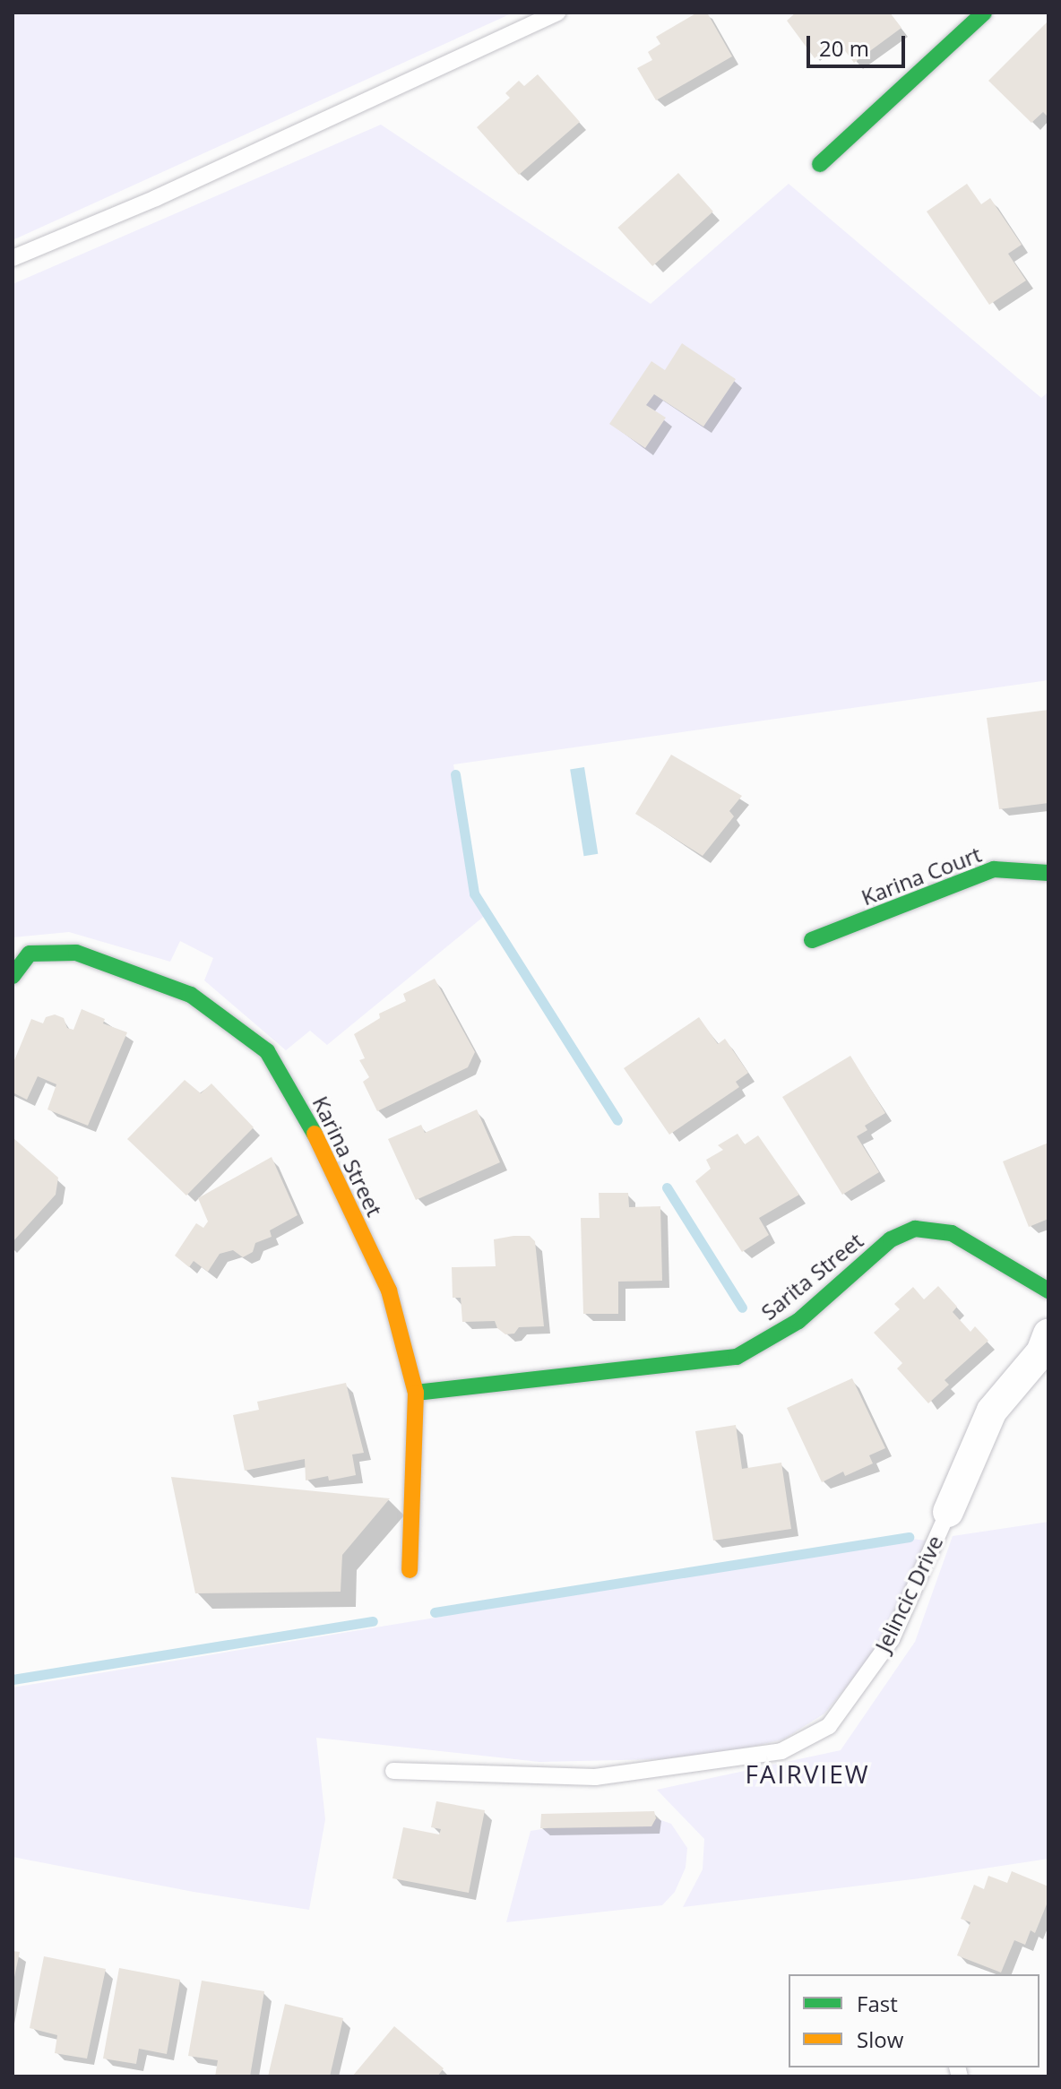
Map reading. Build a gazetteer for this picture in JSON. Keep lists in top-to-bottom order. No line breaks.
{"streets":{"street":["Karina Court","Karina Street","Sarita Street","Jelincic Drive"]},"crossings":[["Karina Street","Sarita Street"]],"districts":["FAIRVIEW"],"legend":["Fast","Slow"],"scale_bar":"20 m"}
